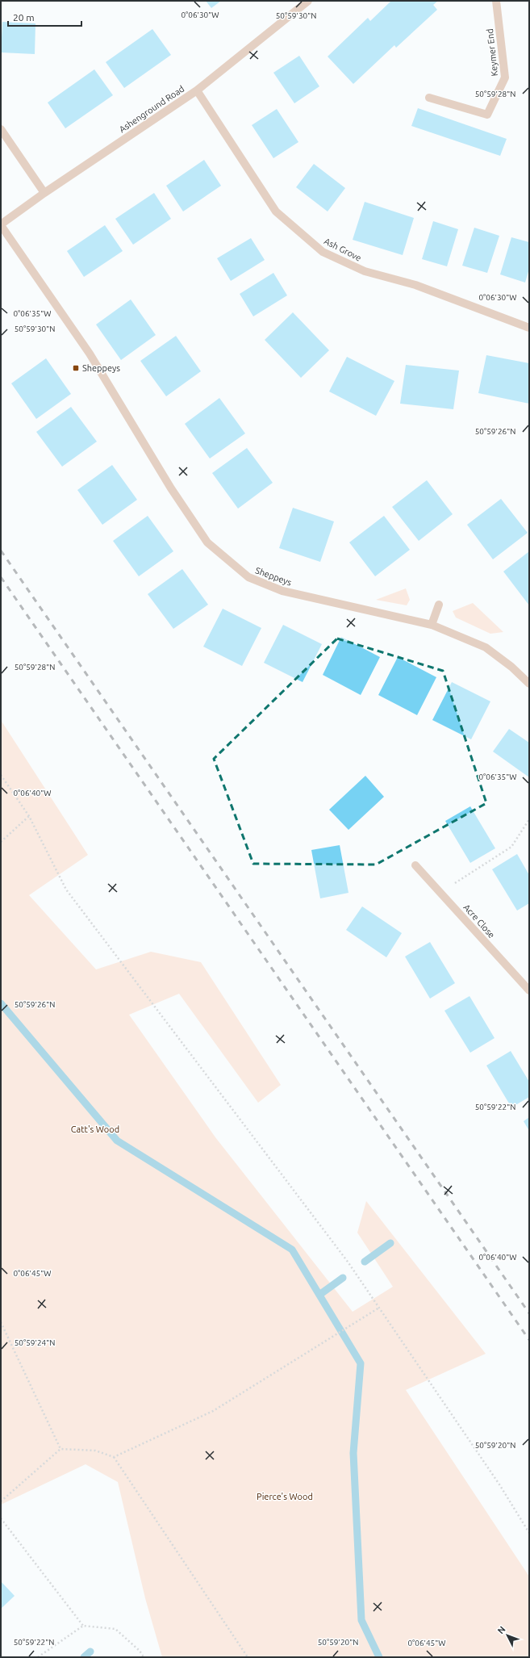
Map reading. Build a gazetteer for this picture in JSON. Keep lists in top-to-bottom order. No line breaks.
{"streets":{"street":["Keymer End","Ashenground Road","Ash Grove","Sheppeys","Acre Close"]},"crossings":[["Ashenground Road","Ash Grove"],["Ashenground Road","Sheppeys"]],"parks":["Catt's Wood","Pierce's Wood"],"places":{"transit":["Sheppeys"]},"scale_bar":"20 m","north":"top left","coordinates":["0°06'30\"W","50°59'30\"N","50°59'28\"N","0°06'35\"W","50°59'26\"N","0°06'40\"W","50°59'22\"N","0°06'45\"W","50°59'24\"N","50°59'20\"N"]}
